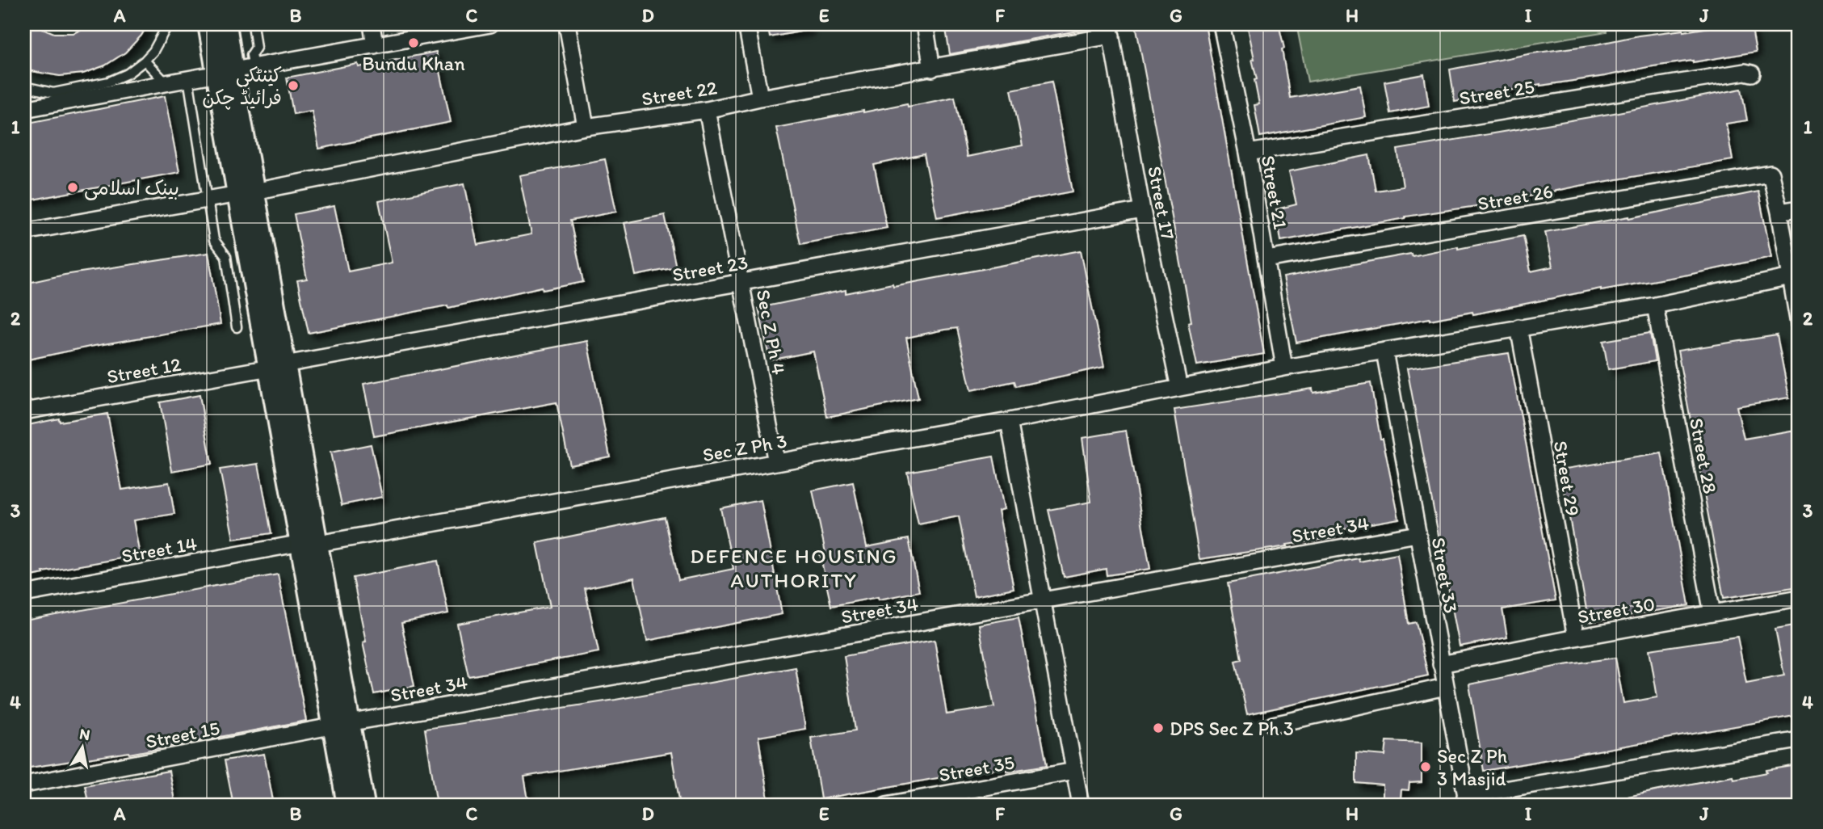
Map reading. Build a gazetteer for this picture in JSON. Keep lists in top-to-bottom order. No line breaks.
{"streets":{"street":["Street 25","Street 22","Street 21","Street 26","Street 17","Street 23","Sec Z Ph 4","Street 12","Sec Z Ph 3","Street 28","Street 29","Street 34","Street 14","Street 33","Street 30","Street 15","Street 35"]},"crossings":[["Street 25","Street 21"],["Street 22","Street 17"],["Street 22","Sec Z Ph 4"],["Street 21","Street 26"],["Street 21","Sec Z Ph 3"],["Street 17","Street 23"],["Street 17","Sec Z Ph 3"],["Street 23","Sec Z Ph 4"],["Street 23","Street 12"],["Sec Z Ph 4","Sec Z Ph 3"],["Sec Z Ph 3","Street 28"],["Sec Z Ph 3","Street 29"],["Sec Z Ph 3","Street 14"],["Sec Z Ph 3","Street 33"],["Street 28","Street 30"],["Street 29","Street 30"],["Street 34","Street 33"],["Street 34","Street 15"],["Street 33","Street 30"]],"districts":["DEFENCE HOUSING AUTHORITY"],"places":["Bundu Khan","کینٹکی فرائیڈ چکن","بینک اسلامی","DPS Sec Z Ph 3","Sec Z Ph 3 Masjid"],"north":"top","grid":{"columns":["A","B","C","D","E","F","G","H","I","J"],"rows":["1","2","3","4"]}}
